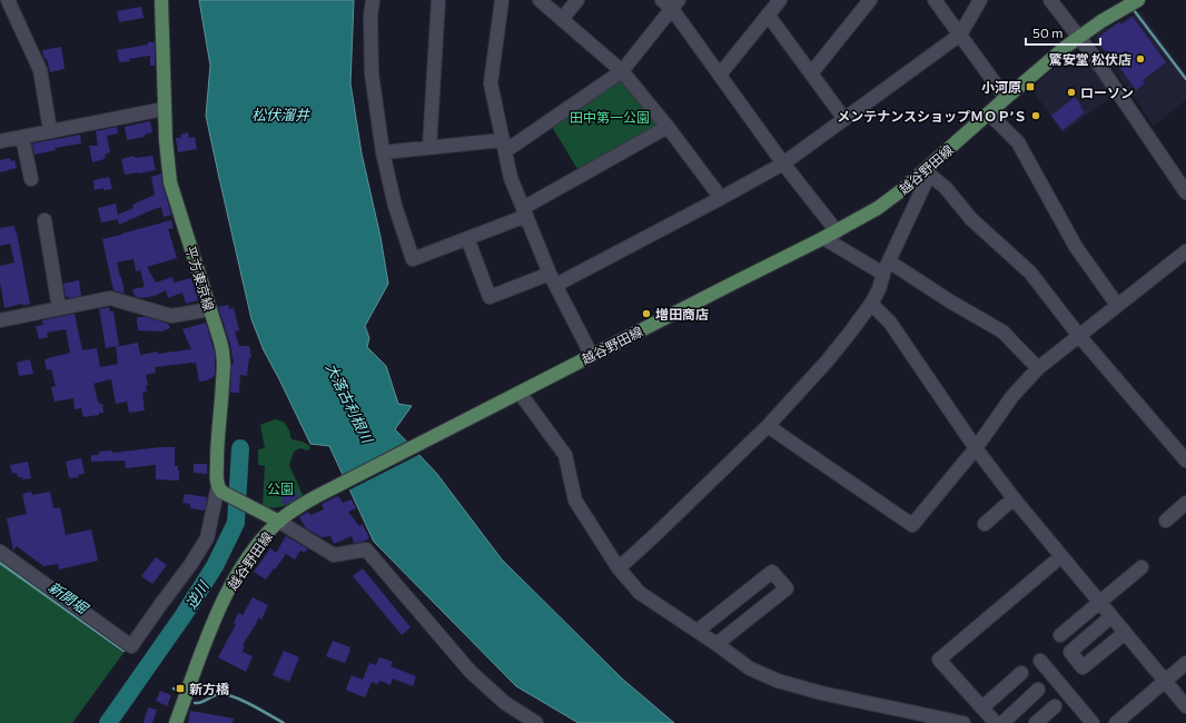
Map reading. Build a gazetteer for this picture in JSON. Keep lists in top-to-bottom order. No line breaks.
{"streets":{"main road":["越谷野田線","平方東京線"]},"water":["松伏溜井","大落古利根川","逆川","新開堀"],"parks":["田中第一公園","公園"],"places":{"other":["驚安堂 松伏店","ローソン","メンテナンスショップＭＯＰ’Ｓ","増田商店"],"transit":["小河原","新方橋"]},"scale_bar":"50 m"}
